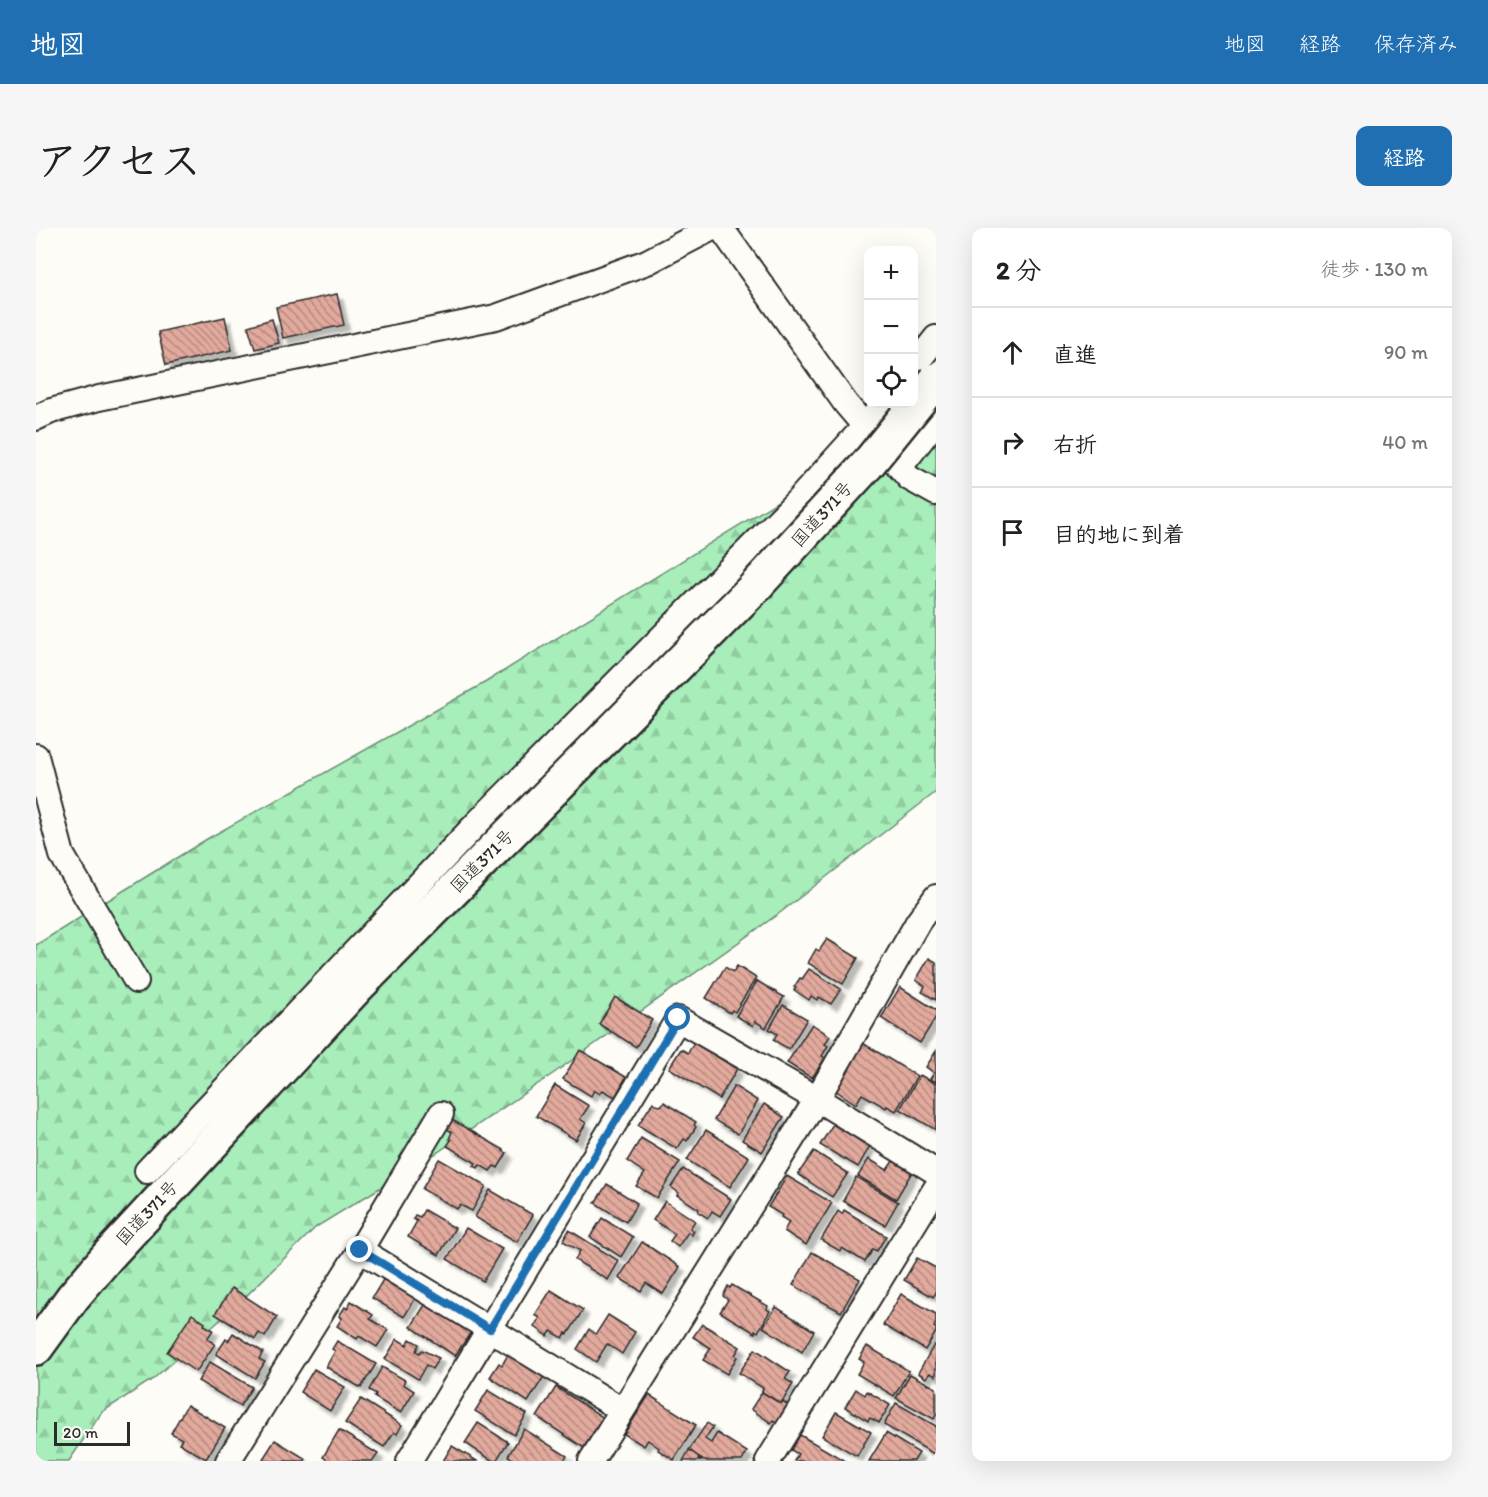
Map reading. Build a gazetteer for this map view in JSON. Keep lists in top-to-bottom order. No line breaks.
{"streets":{"highway":["国道371号"]},"scale_bar":"20 m","page":{"header":"地図","nav":["地図","経路","保存済み"],"title":"アクセス","buttons":"経路","heading":["2 分","徒歩 · 130 m"],"map_buttons":["+","−"],"list":[["直進","90 m"],["右折","40 m"],"目的地に到着"],"scale":"20 m"}}
